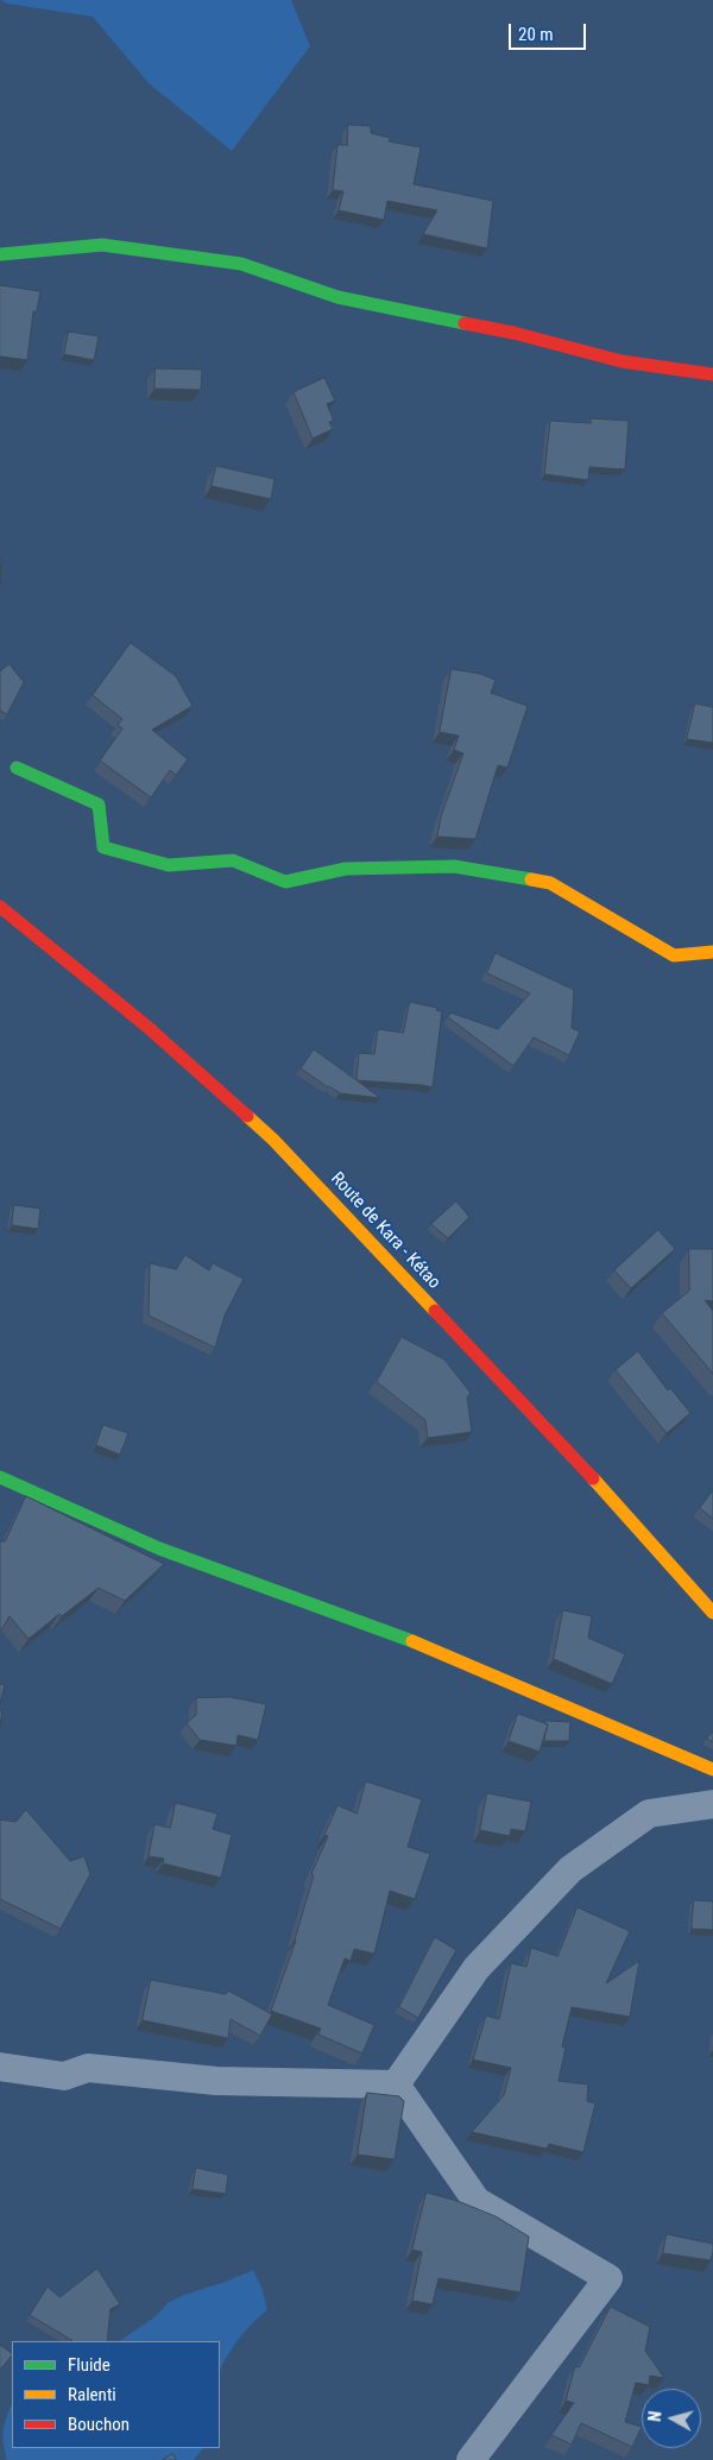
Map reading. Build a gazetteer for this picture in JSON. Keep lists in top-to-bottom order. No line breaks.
{"streets":{"street":["Route de Kara - Kétao"]},"legend":["Fluide","Ralenti","Bouchon"],"scale_bar":"20 m","north":"left"}
